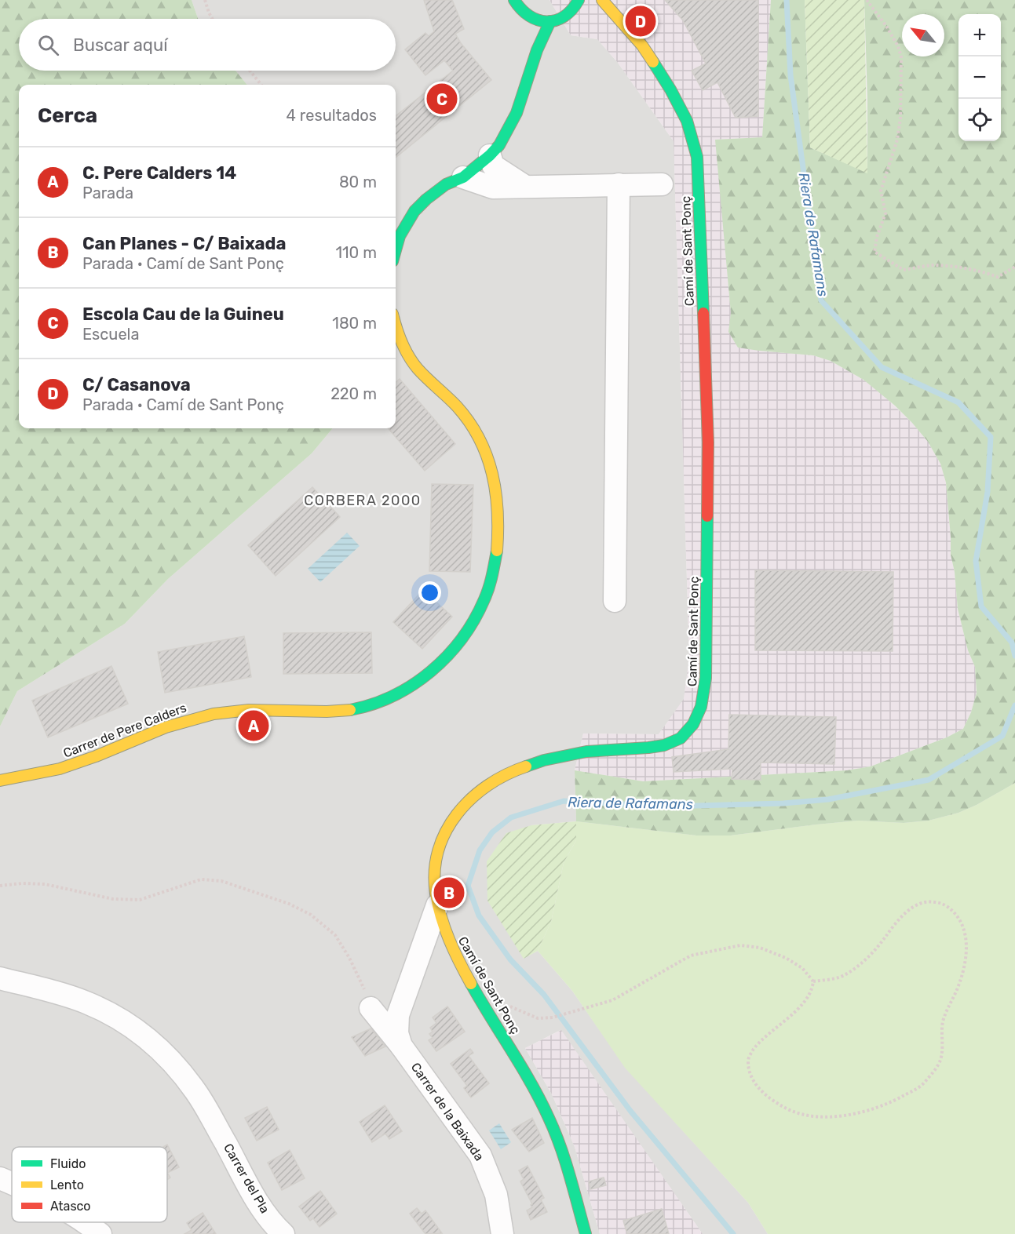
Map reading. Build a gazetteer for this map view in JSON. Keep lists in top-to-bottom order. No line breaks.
{"streets":{"street":["Camí de Sant Ponç","Carrer de Pere Calders","Carrer de la Baixada","Carrer del Pla"]},"crossings":[["Camí de Sant Ponç","Carrer de la Baixada"]],"districts":["CORBERA 2000"],"water":["Riera de Rafamans"],"legend":["Fluido","Lento","Atasco"],"north":"top left","page":{"pins":["D","C","A","B"],"map_buttons":["+","−"],"search":"Buscar aquí","heading":["Cerca","4 resultados"],"list":[{"mark":"A","name":"C. Pere Calders 14","note":"Parada","value":"80 m"},{"mark":"B","name":"Can Planes - C/ Baixada","note":"Parada · Camí de Sant Ponç","value":"110 m"},{"mark":"C","name":"Escola Cau de la Guineu","note":"Escuela","value":"180 m"},{"mark":"D","name":"C/ Casanova","note":"Parada · Camí de Sant Ponç","value":"220 m"}]}}
